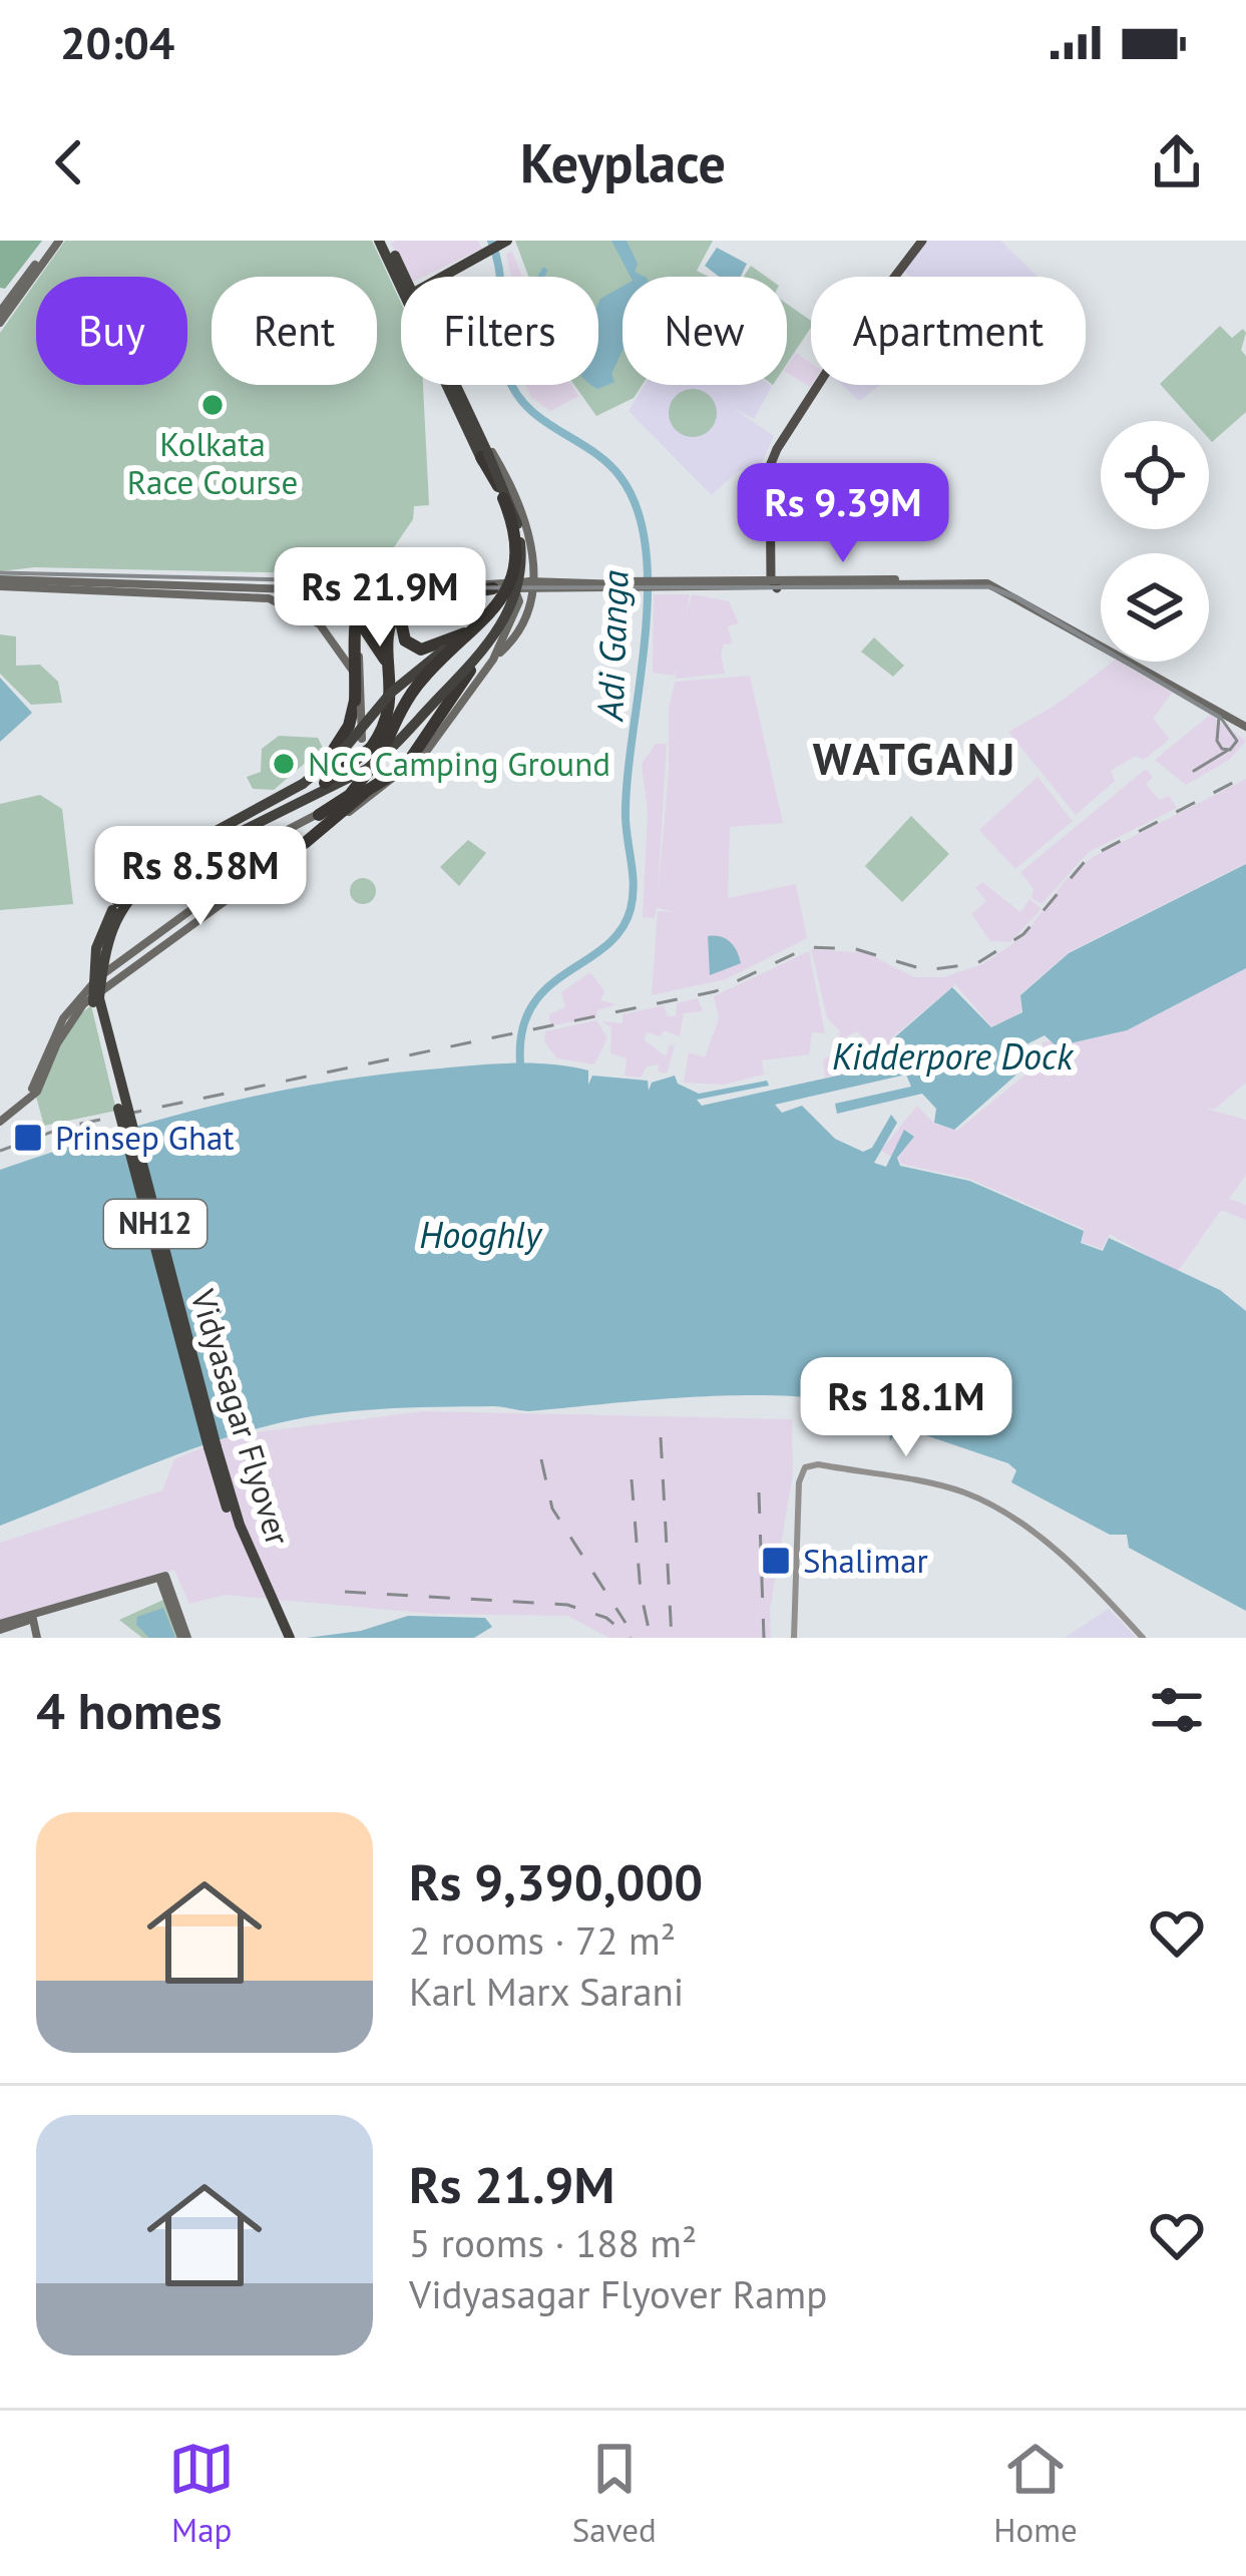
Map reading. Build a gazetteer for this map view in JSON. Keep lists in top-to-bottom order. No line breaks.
{"streets":{"highway":["NH12","Vidyasagar Flyover"]},"crossings":[["NH12","Vidyasagar Flyover"]],"districts":["WATGANJ"],"water":["Adi Ganga","Kidderpore Dock","Hooghly"],"places":{"other":["Kolkata Race Course","NCC Camping Ground"],"transit":["Prinsep Ghat","Shalimar"]},"page":{"status":"20:04","header":"Keyplace","chip":["Buy","Rent","Filters","New","Apartment"],"price":["Rs 9.39M","Rs 21.9M","Rs 8.58M","Rs 18.1M"],"heading":"4 homes","list":[{"name":"Rs 9,390,000","note":"2 rooms · 72 m² · Karl Marx Sarani"},{"name":"Rs 21.9M","note":"5 rooms · 188 m² · Vidyasagar Flyover Ramp"}],"tabs":["Map","Saved","Home"]}}
